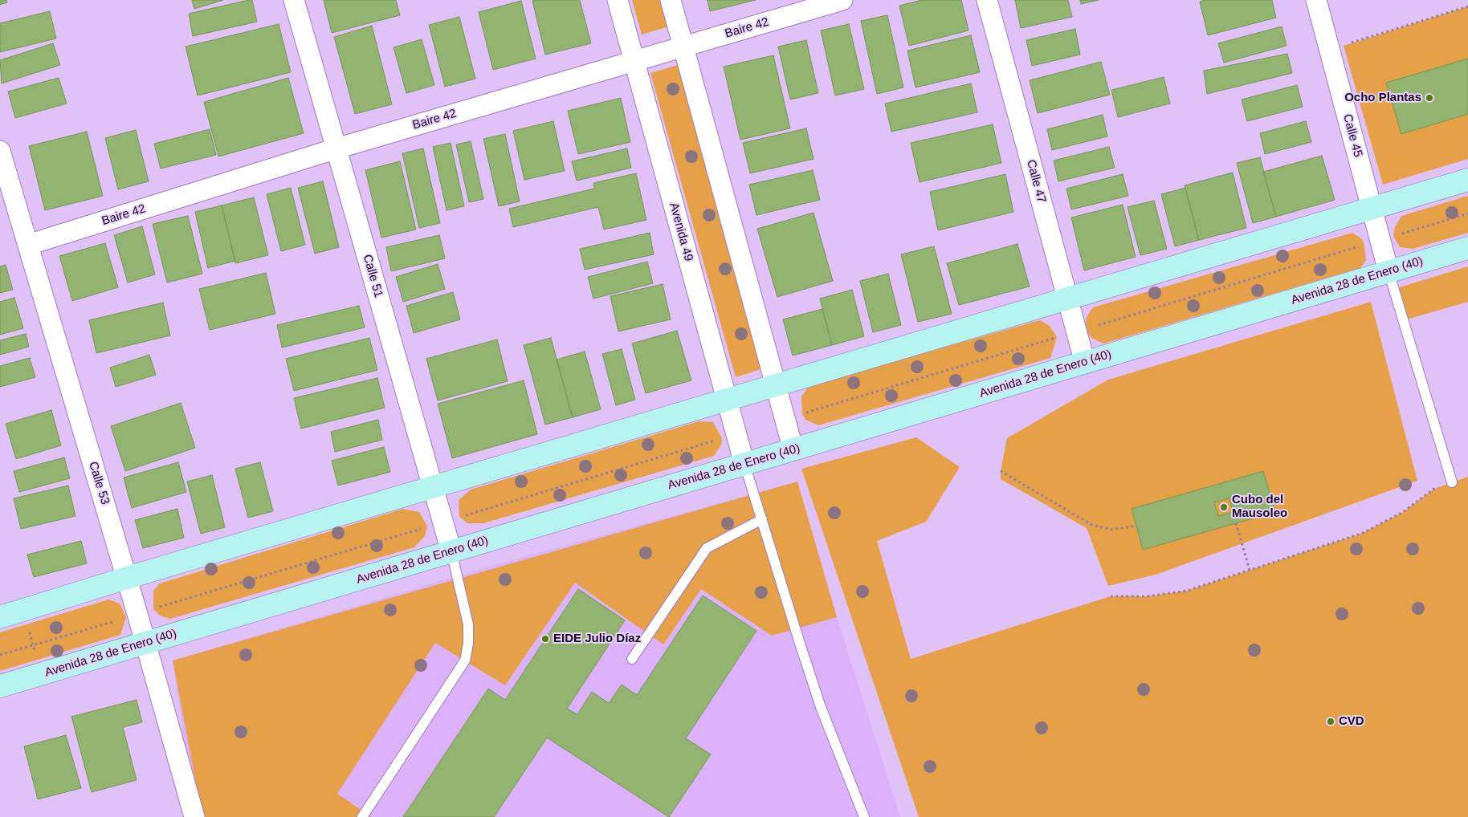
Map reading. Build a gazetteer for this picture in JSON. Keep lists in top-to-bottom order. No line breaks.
{"streets":{"main road":["Avenida 28 de Enero (40)"],"street":["Baire 42","Calle 45","Calle 47","Avenida 49","Calle 51","Calle 53"]},"crossings":[["Baire 42","Avenida 49"],["Baire 42","Calle 51"],["Baire 42","Calle 53"],["Calle 45","Avenida 28 de Enero (40)"],["Calle 47","Avenida 28 de Enero (40)"],["Avenida 49","Avenida 28 de Enero (40)"],["Calle 51","Avenida 28 de Enero (40)"],["Avenida 28 de Enero (40)","Calle 53"]],"places":["Ocho Plantas","Cubo del Mausoleo","EIDE Julio Díaz","CVD"]}
